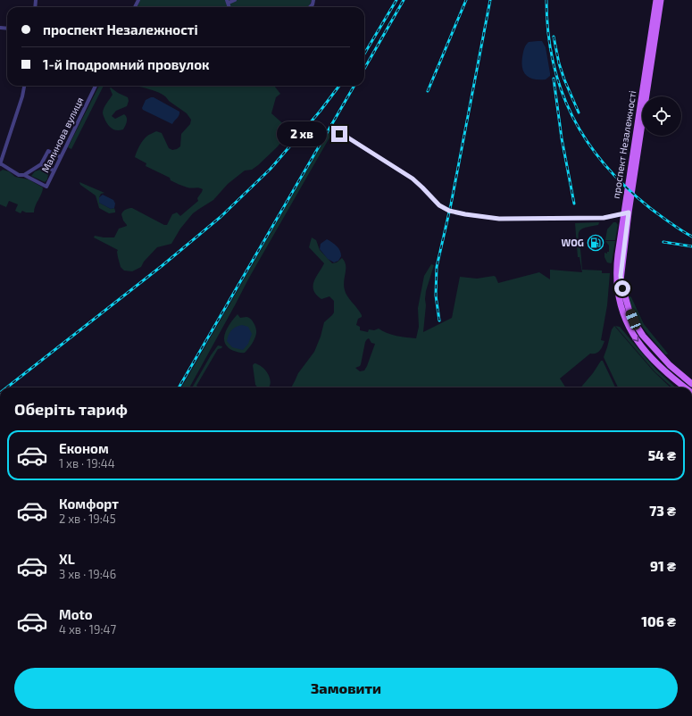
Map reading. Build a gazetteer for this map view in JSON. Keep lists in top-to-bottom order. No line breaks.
{"streets":{"main road":["проспект Незалежності"],"street":["Малинова вулиця"]},"places":{"fuel station":["WOG"]},"page":{"banner":["проспект Незалежності","1-й Іподромний провулок"],"bubble":"2 хв","heading":"Оберіть тариф","list":[{"name":"Економ","note":"1 хв · 19:44","value":"54 ₴"},{"name":"Комфорт","note":"2 хв · 19:45","value":"73 ₴"},{"name":"XL","note":"3 хв · 19:46","value":"91 ₴"},{"name":"Moto","note":"4 хв · 19:47","value":"106 ₴"}],"buttons":"Замовити"}}
